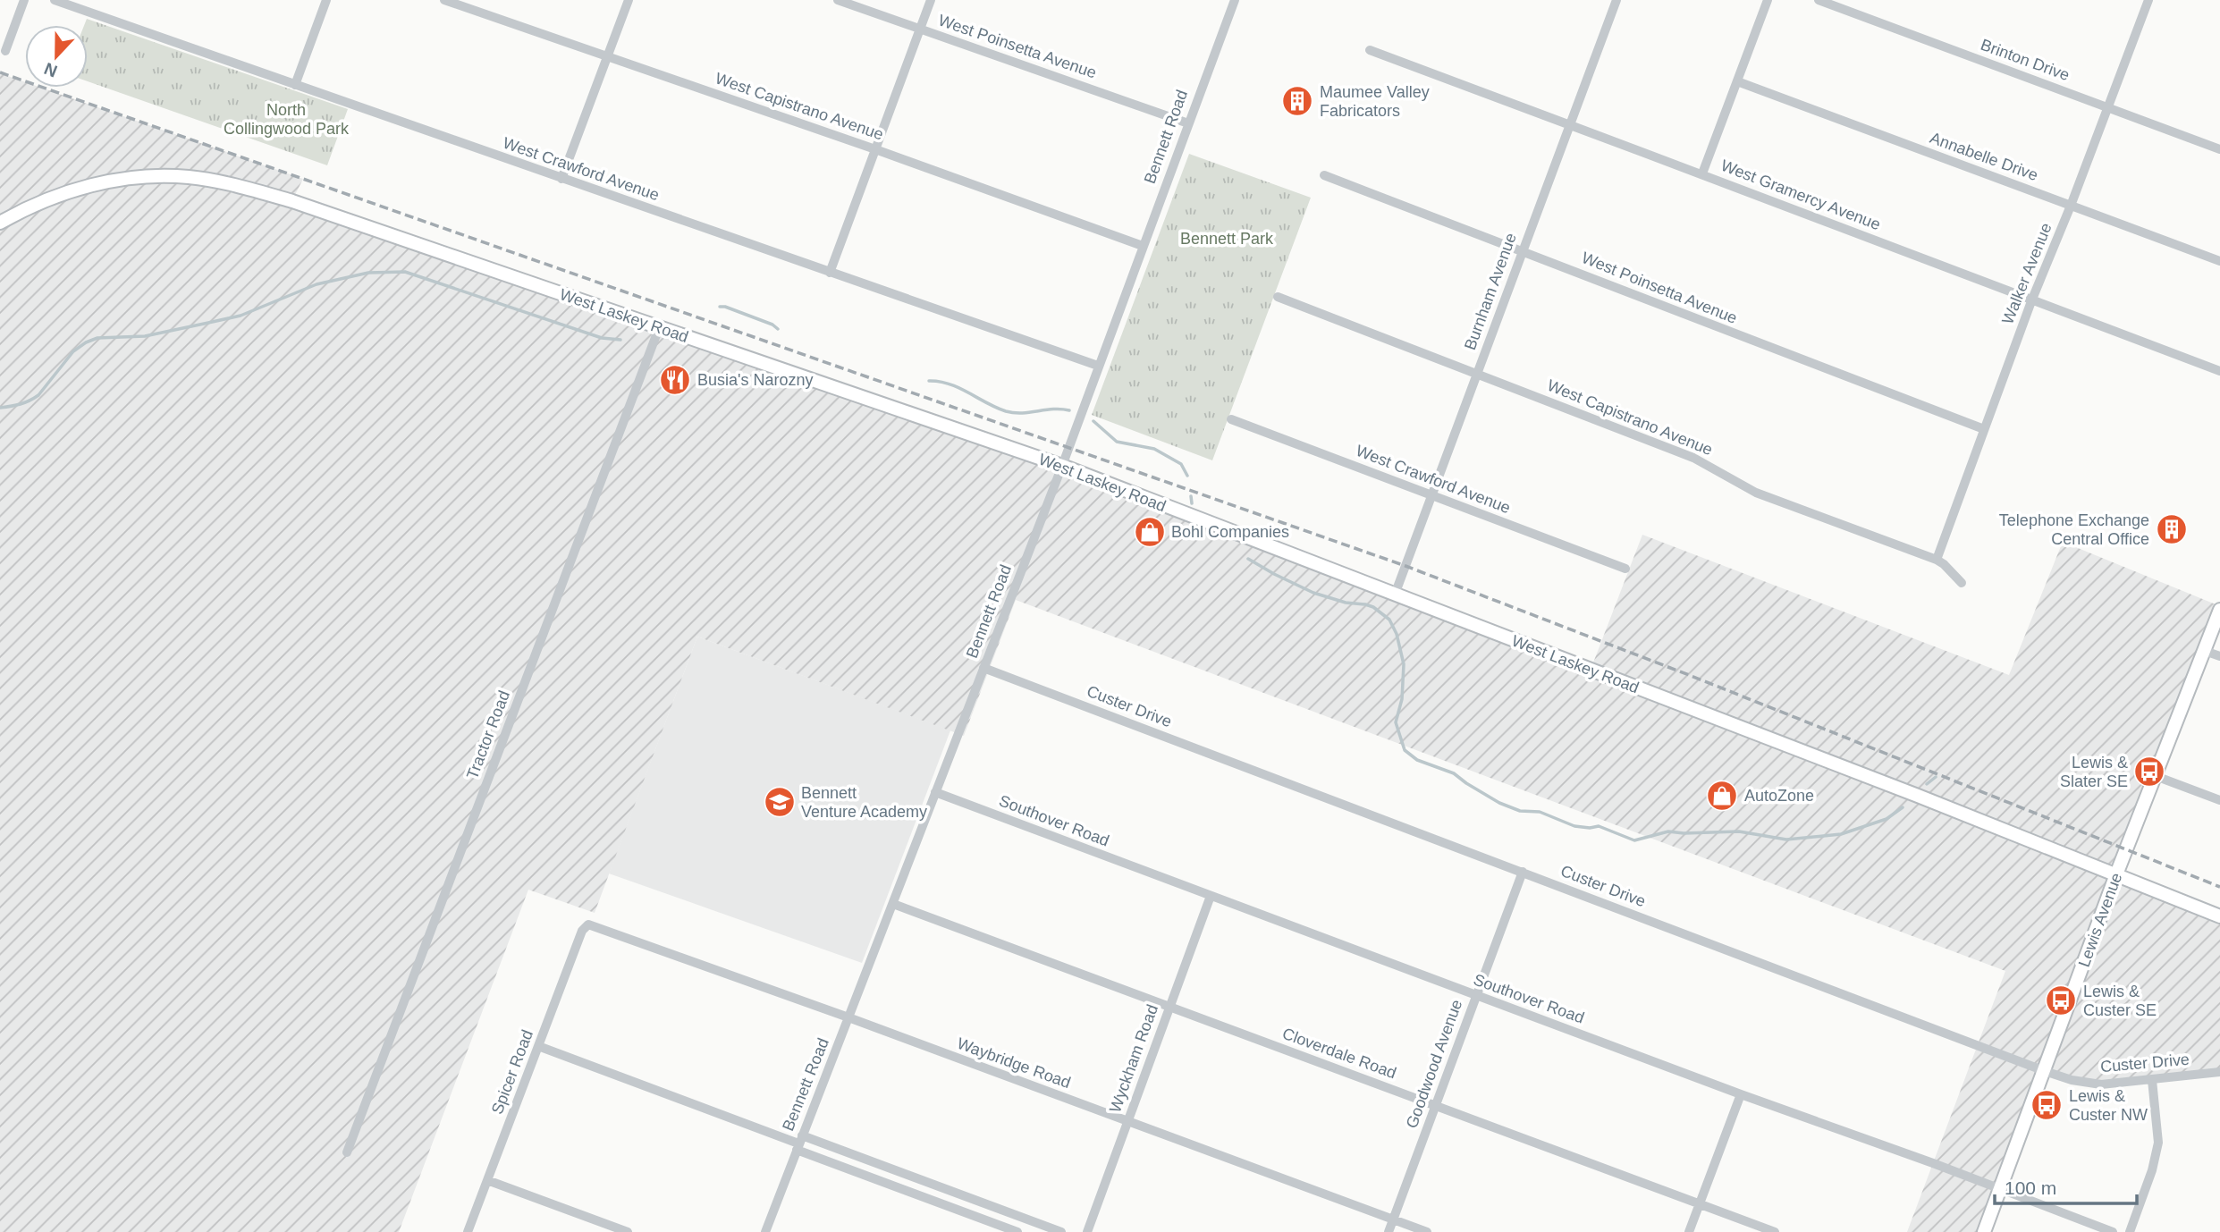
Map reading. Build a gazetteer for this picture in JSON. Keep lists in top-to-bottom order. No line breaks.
{"streets":{"main road":["West Laskey Road","Lewis Avenue"],"street":["West Poinsetta Avenue","Brinton Drive","West Capistrano Avenue","Bennett Road","Annabelle Drive","West Crawford Avenue","West Gramercy Avenue","Walker Avenue","Burnham Avenue","Custer Drive","Tractor Road","Southover Road","Cloverdale Road","Wyckham Road","Waybridge Road","Goodwood Avenue","Spicer Road"]},"crossings":[["West Poinsetta Avenue","Bennett Road"],["West Poinsetta Avenue","Walker Avenue"],["West Poinsetta Avenue","Burnham Avenue"],["Brinton Drive","Walker Avenue"],["West Capistrano Avenue","Bennett Road"],["West Capistrano Avenue","Walker Avenue"],["West Capistrano Avenue","Burnham Avenue"],["Bennett Road","West Crawford Avenue"],["Bennett Road","West Laskey Road"],["Bennett Road","Custer Drive"],["Bennett Road","Southover Road"],["Bennett Road","Cloverdale Road"],["Bennett Road","Waybridge Road"],["Annabelle Drive","Walker Avenue"],["West Crawford Avenue","Burnham Avenue"],["West Gramercy Avenue","Walker Avenue"],["West Gramercy Avenue","Burnham Avenue"],["Burnham Avenue","West Laskey Road"],["West Laskey Road","Tractor Road"],["West Laskey Road","Lewis Avenue"],["Custer Drive","Lewis Avenue"],["Custer Drive","Goodwood Avenue"],["Southover Road","Lewis Avenue"],["Southover Road","Wyckham Road"],["Southover Road","Goodwood Avenue"],["Cloverdale Road","Wyckham Road"],["Cloverdale Road","Goodwood Avenue"],["Wyckham Road","Waybridge Road"],["Waybridge Road","Goodwood Avenue"],["Waybridge Road","Spicer Road"]],"parks":["North Collingwood Park","Bennett Park"],"places":{"building":["Maumee Valley Fabricators","Telephone Exchange Central Office"],"restaurant":["Busia's Narozny"],"shop":["Bohl Companies","AutoZone"],"bus stop":["Lewis & Slater SE","Lewis & Custer SE","Lewis & Custer NW"],"school or university":["Bennett Venture Academy"]},"scale_bar":"100 m","north":"bottom"}
